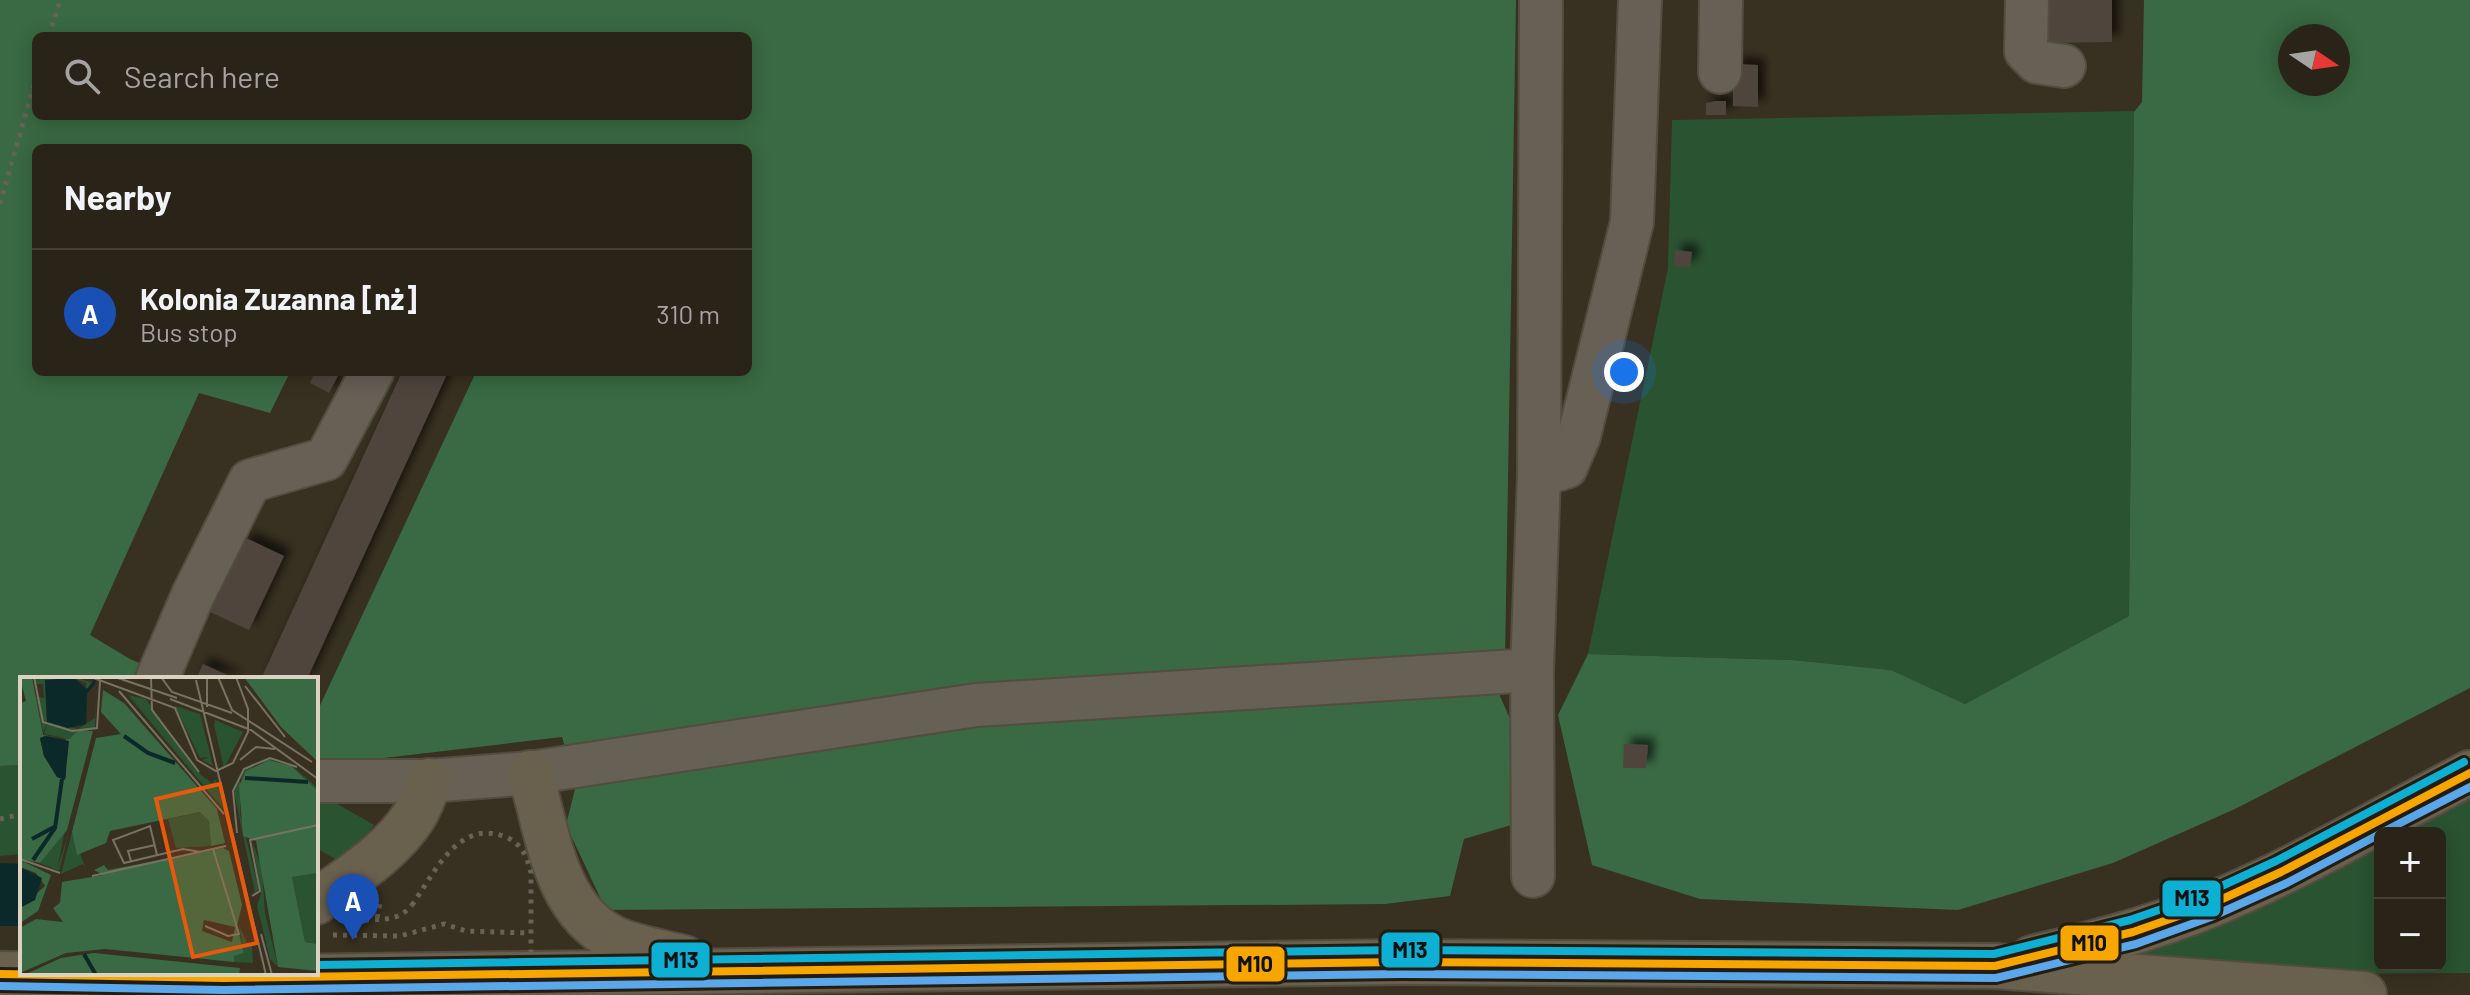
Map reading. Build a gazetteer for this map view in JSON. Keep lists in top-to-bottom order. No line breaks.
{"lines":["transit line M13","transit line M10"],"north":"right","page":{"search":"Search here","heading":"Nearby","list":[{"mark":"A","name":"Kolonia Zuzanna [nż]","note":"Bus stop","value":"310 m"}],"map_buttons":["+","−"],"pins":"A"}}
